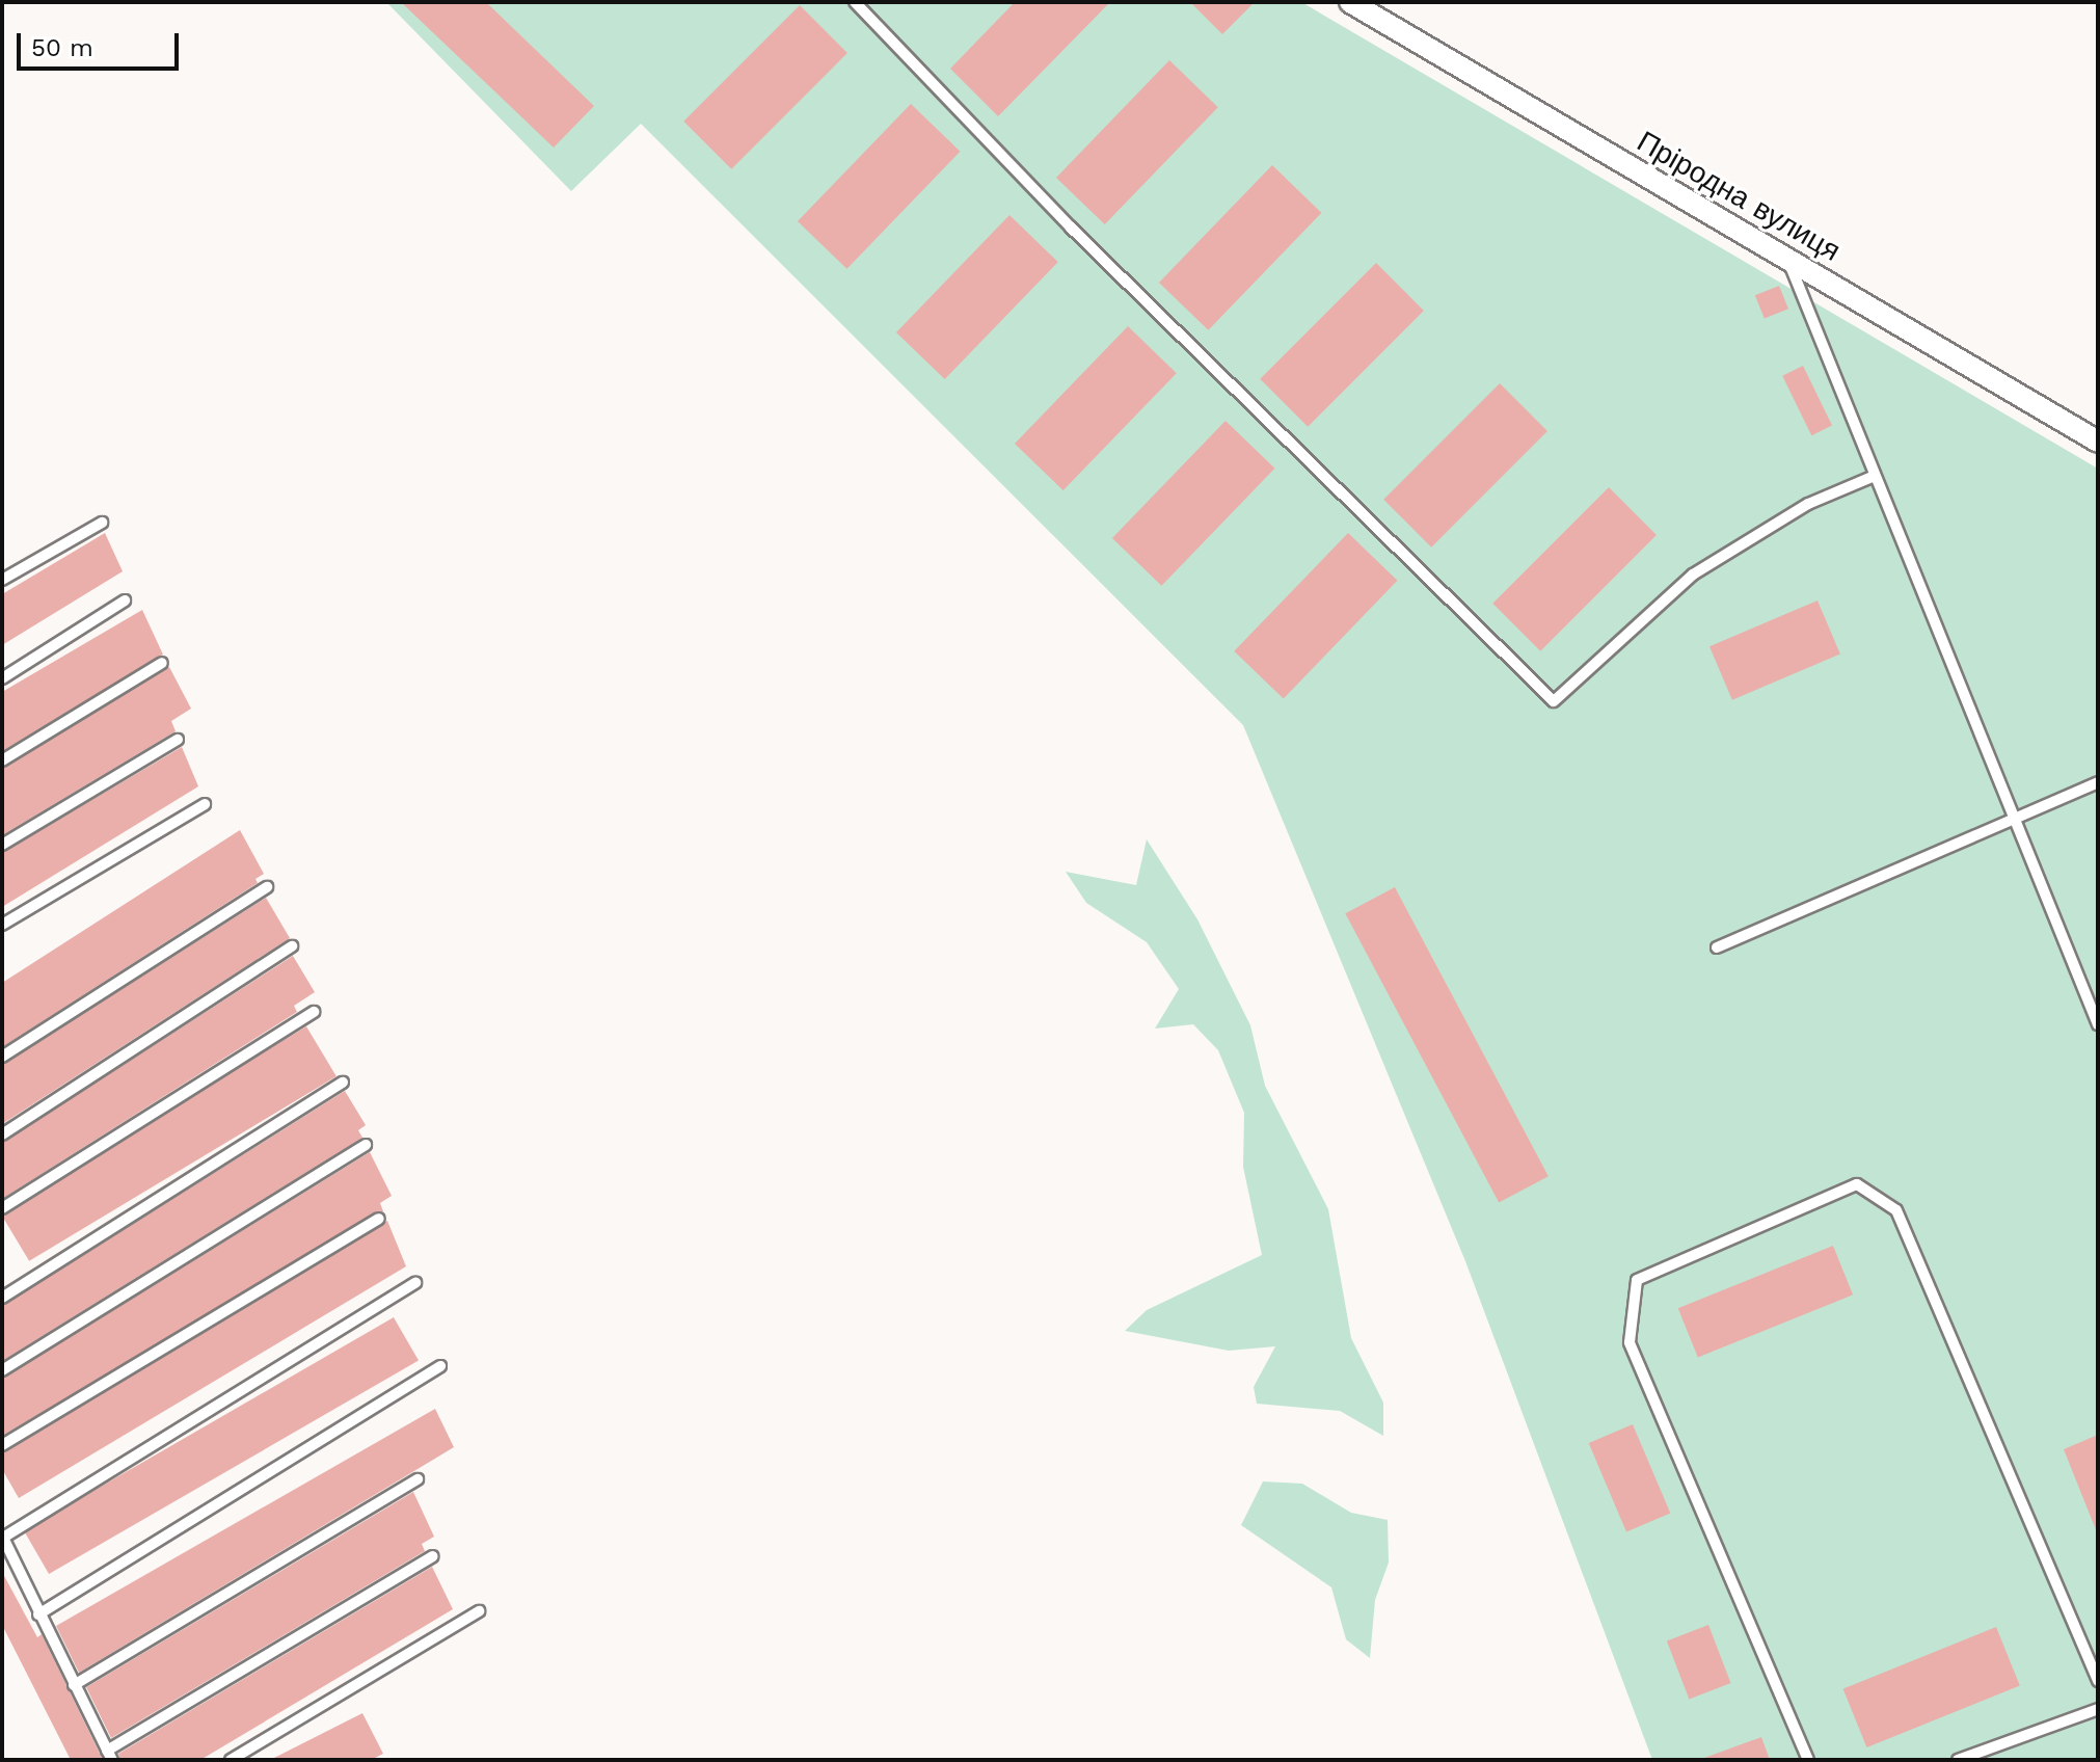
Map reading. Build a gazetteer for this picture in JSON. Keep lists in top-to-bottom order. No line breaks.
{"streets":{"street":["Пріродна вулиця"]},"scale_bar":"50 m"}
